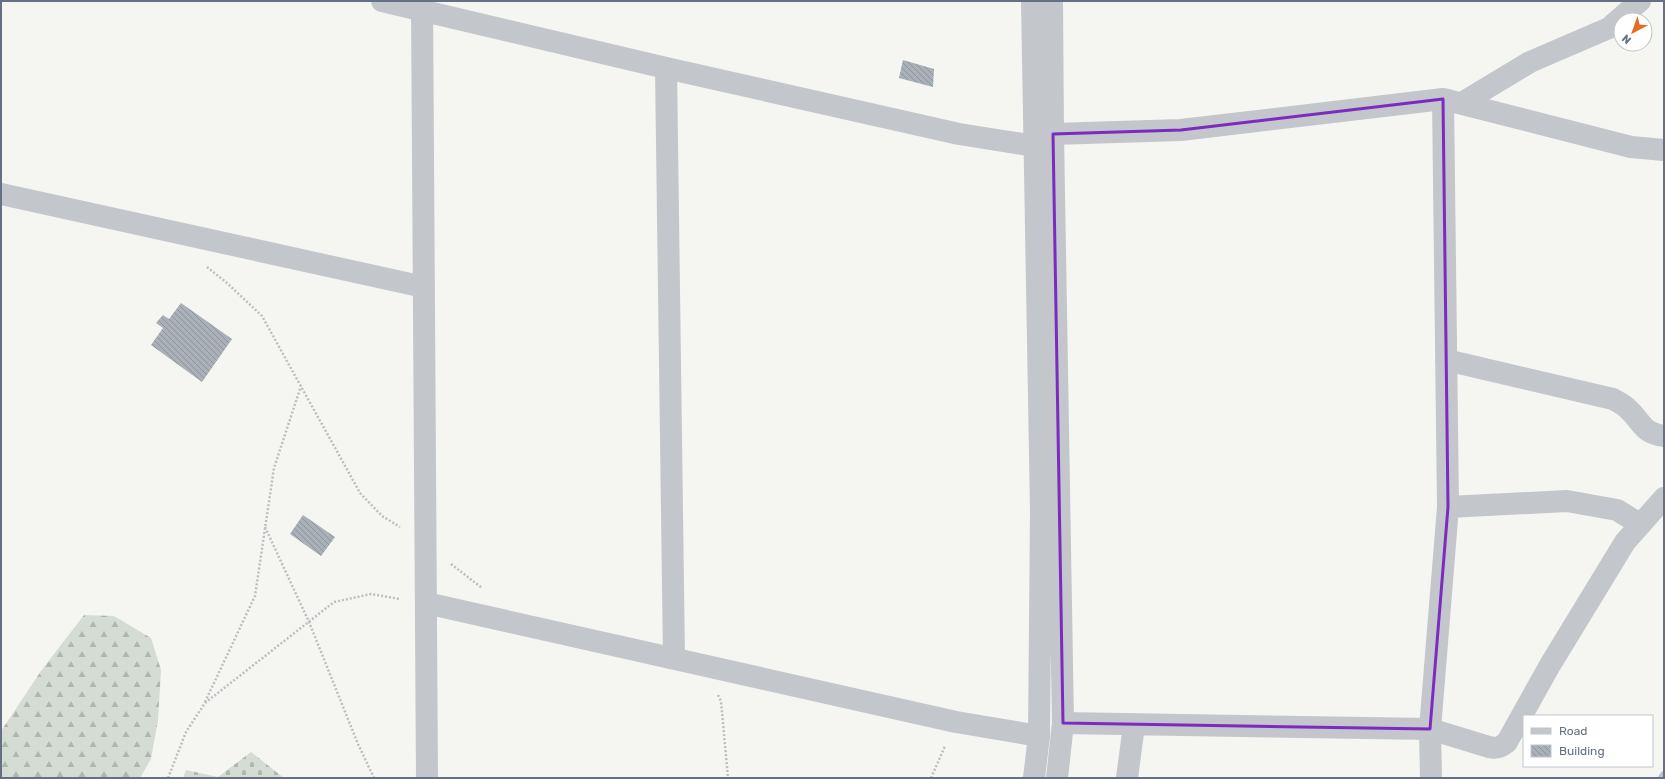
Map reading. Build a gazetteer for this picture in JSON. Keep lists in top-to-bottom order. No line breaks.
{"legend":["Road","Building"],"north":"bottom left"}
